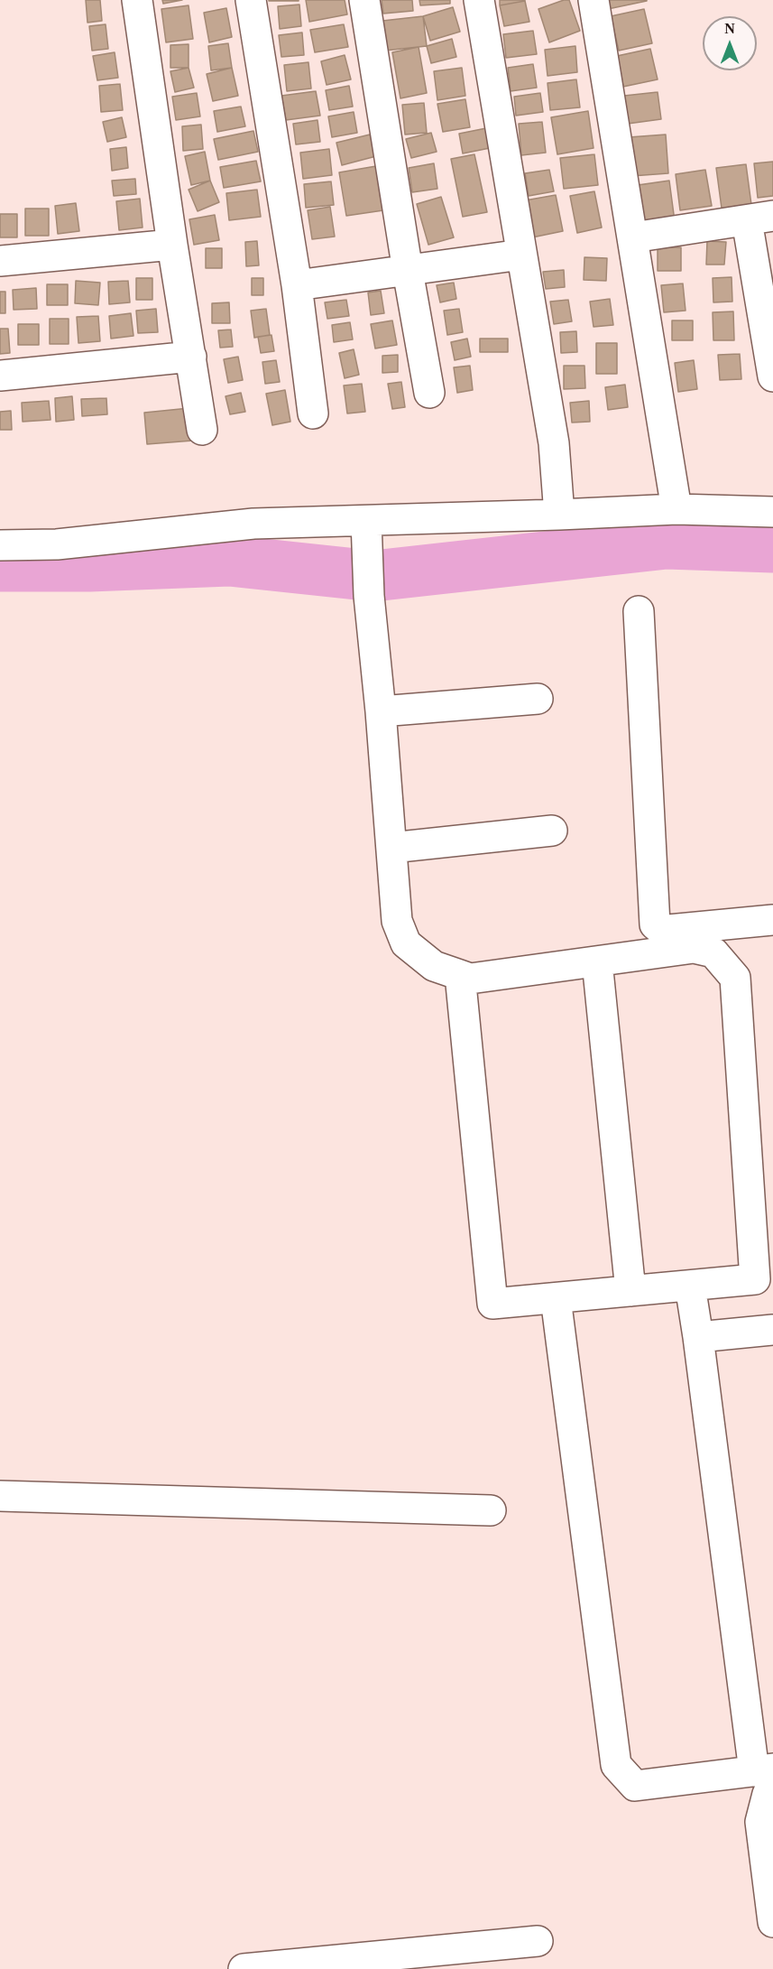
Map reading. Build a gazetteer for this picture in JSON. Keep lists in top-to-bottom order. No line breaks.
{"north":"top"}
